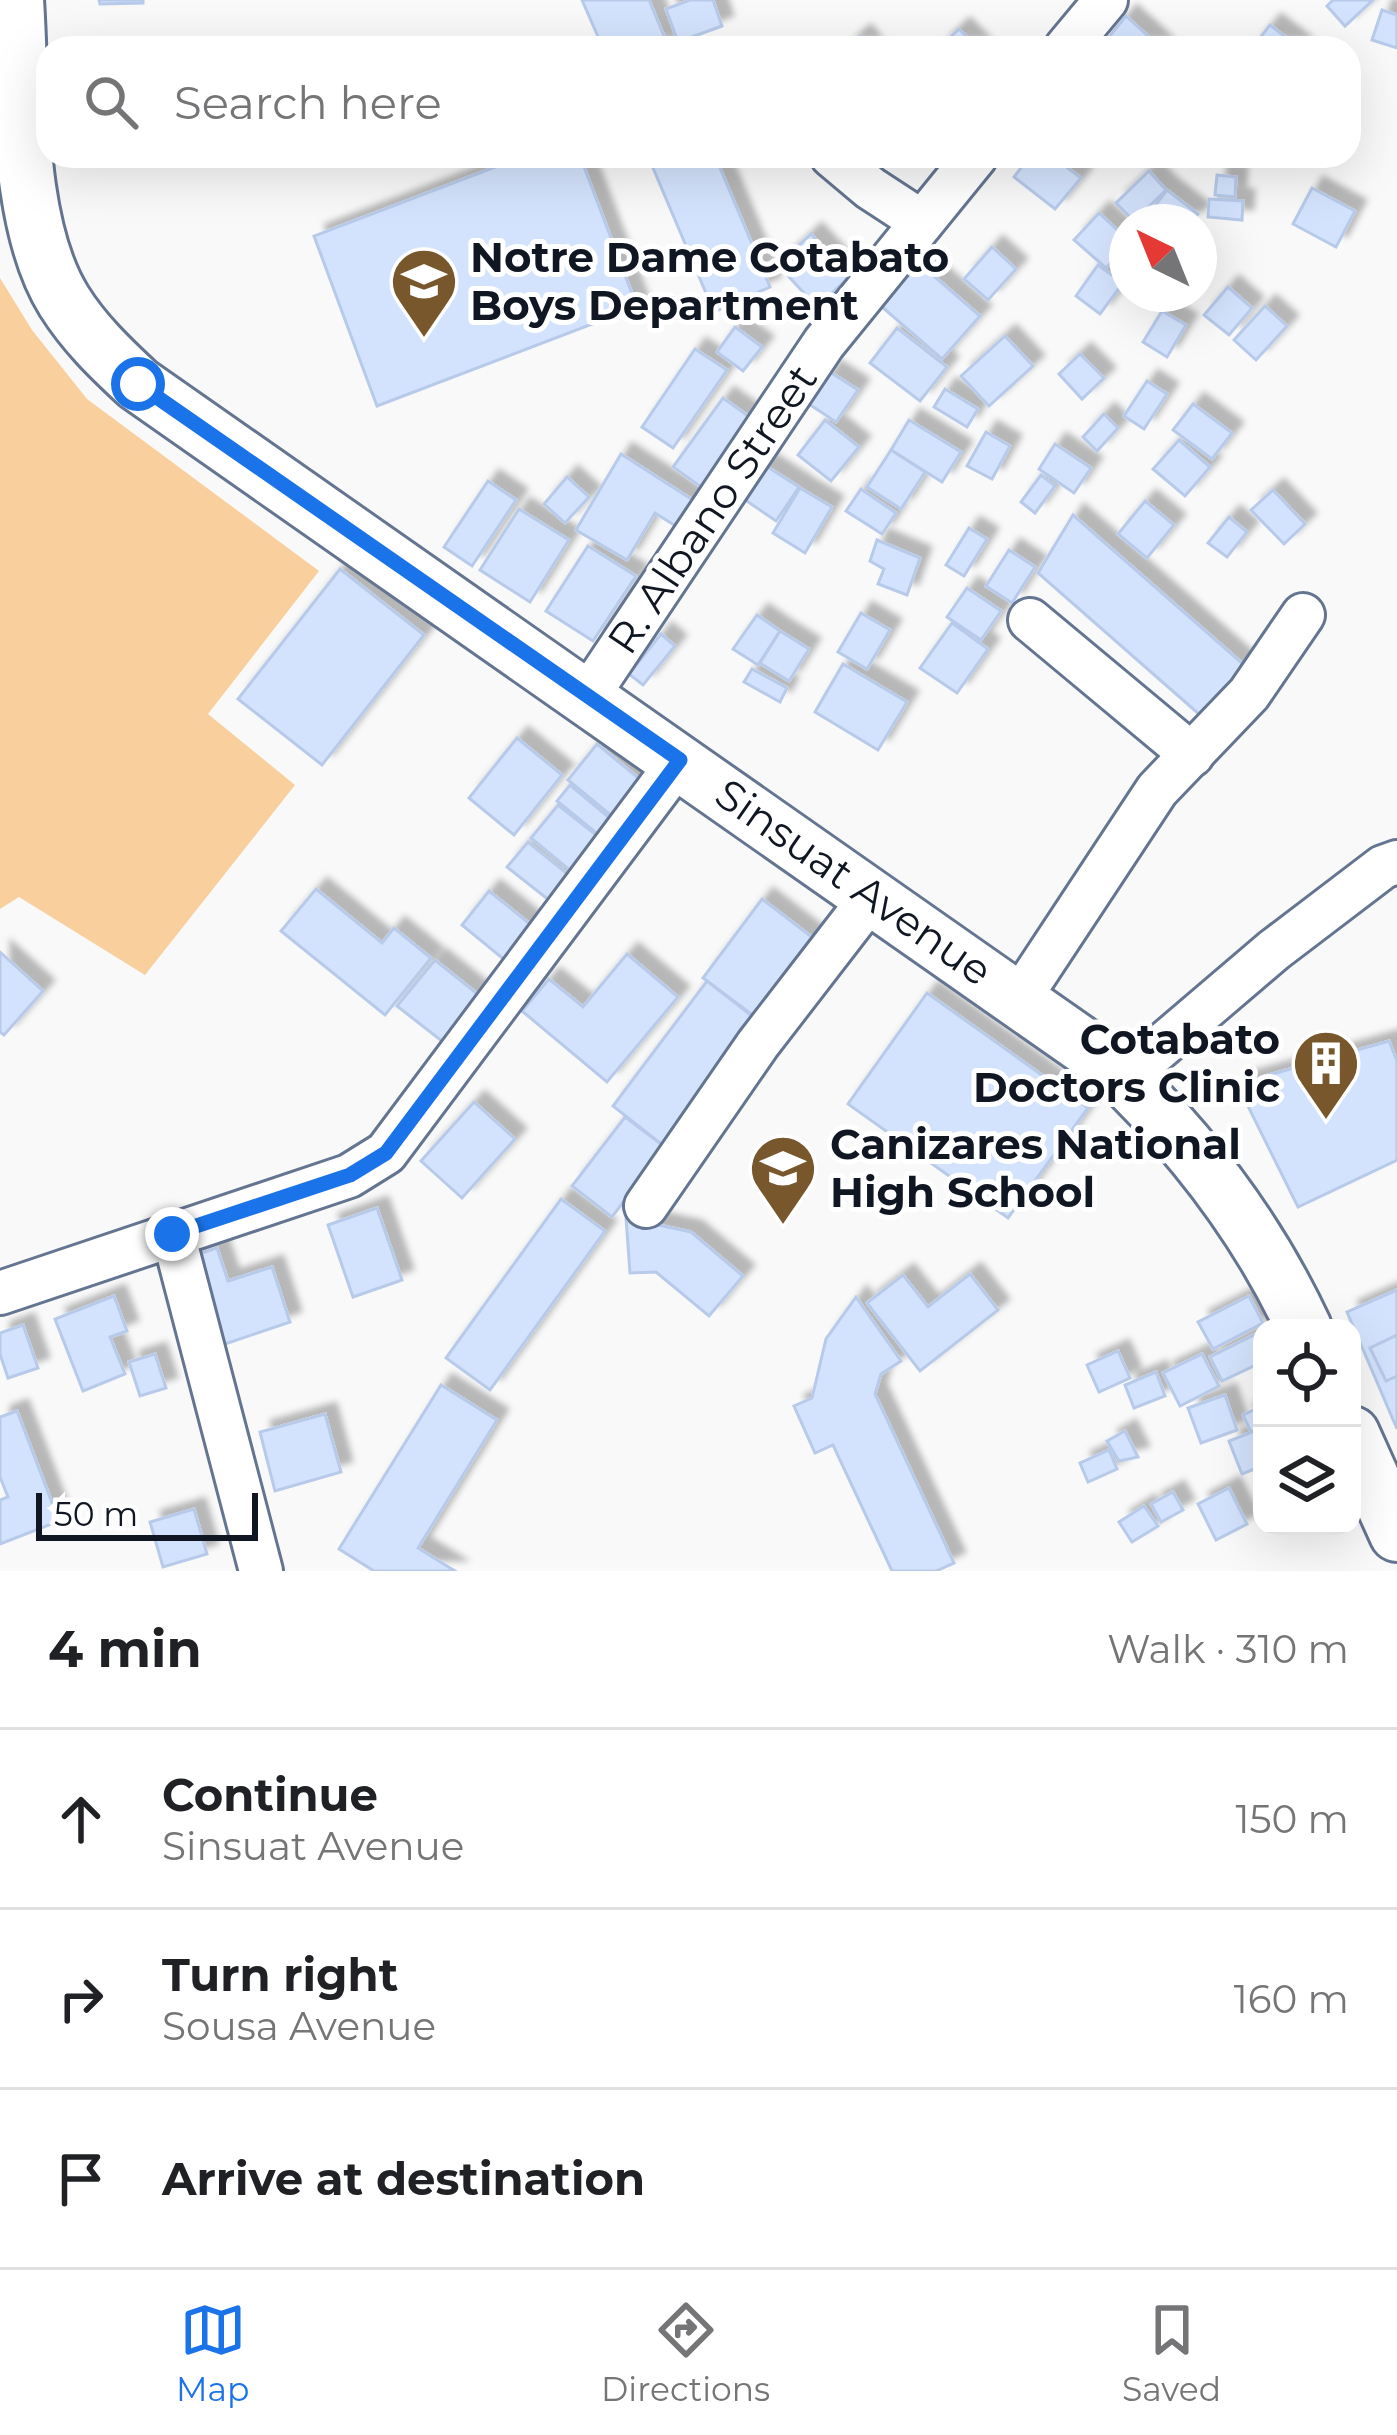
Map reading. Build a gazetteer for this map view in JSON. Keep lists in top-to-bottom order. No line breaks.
{"streets":{"main road":["Sinsuat Avenue"],"street":["R. Albano Street"]},"crossings":[["R. Albano Street","Sinsuat Avenue"]],"places":{"school or university":["Notre Dame Cotabato Boys Department","Canizares National High School"],"building":["Cotabato Doctors Clinic"]},"scale_bar":"50 m","north":"top left","page":{"search":"Search here","scale":"50 m","heading":["4 min","Walk · 310 m"],"list":[["Continue","Sinsuat Avenue","150 m"],["Turn right","Sousa Avenue","160 m"],"Arrive at destination"],"nav":["Map","Directions","Saved"]}}
